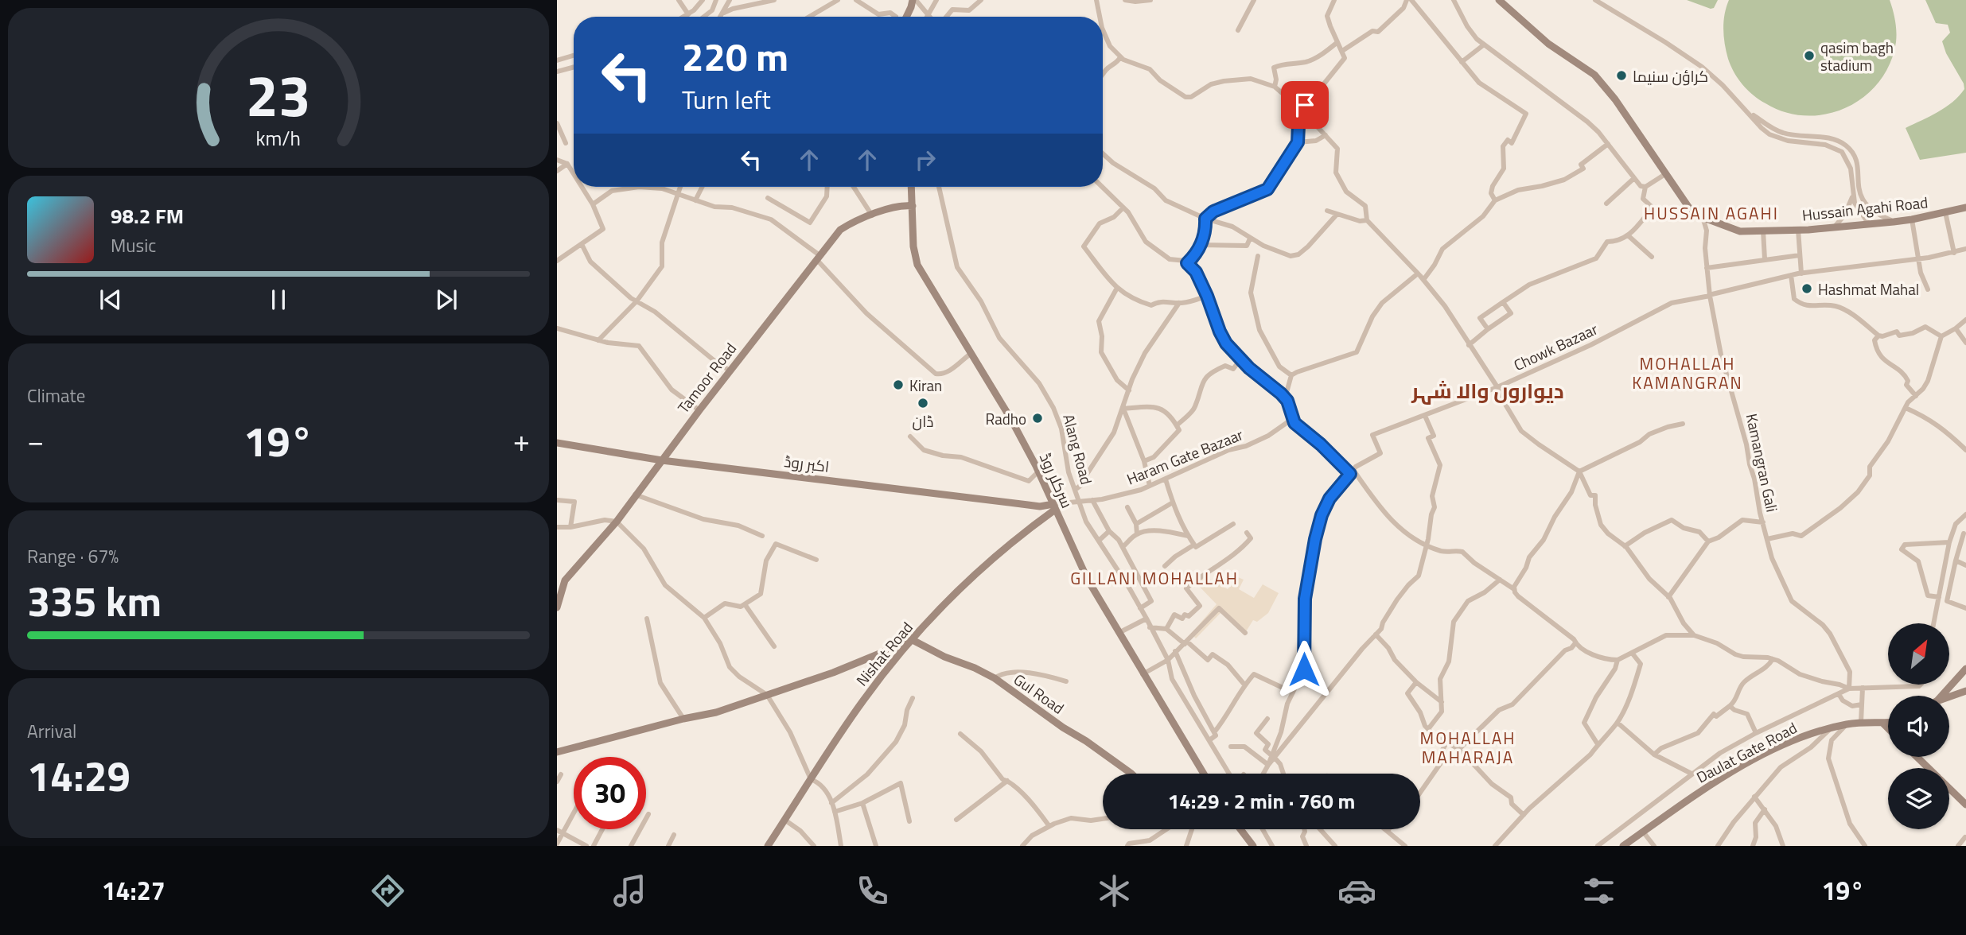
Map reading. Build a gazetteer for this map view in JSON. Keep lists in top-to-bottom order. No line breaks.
{"streets":{"main road":["Hussain Agahi Road","Tamoor Road","اکبر روڈ","سرکلر روڈ","Nishat Road","Gul Road","Daulat Gate Road"],"street":["Chowk Bazaar","Alang Road","Haram Gate Bazaar","Kamangran Gali"]},"crossings":[["Hussain Agahi Road","Kamangran Gali"],["Chowk Bazaar","Kamangran Gali"],["Tamoor Road","اکبر روڈ"],["Tamoor Road","سرکلر روڈ"],["Alang Road","Haram Gate Bazaar"],["Haram Gate Bazaar","اکبر روڈ"],["Haram Gate Bazaar","سرکلر روڈ"],["Haram Gate Bazaar","Nishat Road"],["اکبر روڈ","سرکلر روڈ"],["اکبر روڈ","Nishat Road"],["سرکلر روڈ","Nishat Road"],["Nishat Road","Gul Road"]],"districts":["HUSSAIN AGAHI","MOHALLAH KAMANGRAN","دیواروں والا شہر","GILLANI MOHALLAH","MOHALLAH MAHARAJA"],"places":["qasim bagh stadium","کراؤن سنیما","Hashmat Mahal","Kiran","ڈان","Radho"],"north":"top right","page":{"turn":["220 m","Turn left"],"song":["98.2 FM","Music"],"tile":["Climate",["Range · 67%","335 km"],["Arrival","14:29"]],"heat":["−","19°","+"],"limit":"30","trip":"14:29 · 2 min · 760 m","tabs":["14:27","19°"],"gauge":["23","km/h"]}}
